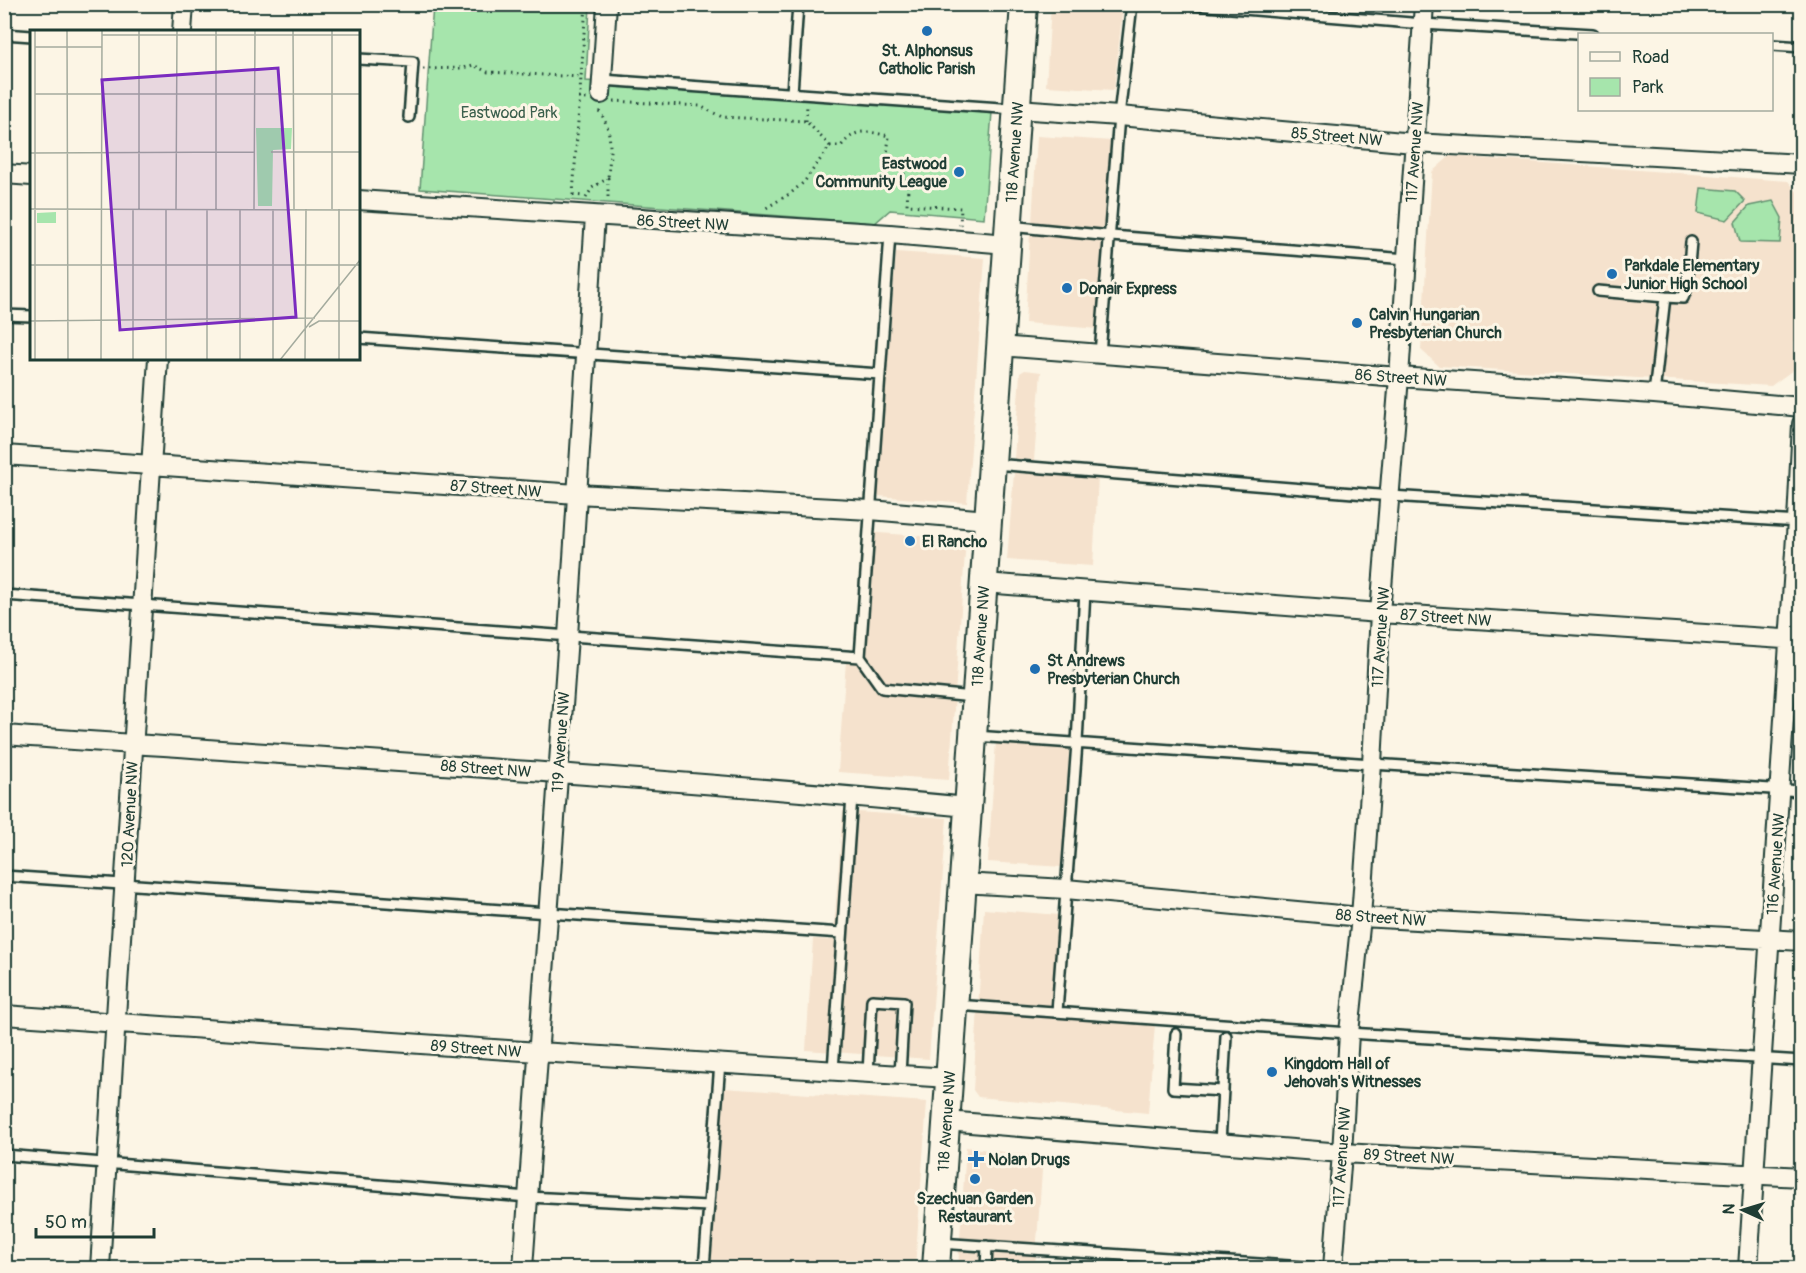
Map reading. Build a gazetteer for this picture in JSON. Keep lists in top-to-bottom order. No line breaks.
{"streets":{"main road":["118 Avenue NW"],"street":["85 Street NW","117 Avenue NW","86 Street NW","87 Street NW","119 Avenue NW","88 Street NW","120 Avenue NW","116 Avenue NW","89 Street NW"]},"crossings":[["85 Street NW","118 Avenue NW"],["85 Street NW","117 Avenue NW"],["118 Avenue NW","86 Street NW"],["118 Avenue NW","87 Street NW"],["118 Avenue NW","88 Street NW"],["118 Avenue NW","89 Street NW"],["117 Avenue NW","86 Street NW"],["117 Avenue NW","87 Street NW"],["117 Avenue NW","88 Street NW"],["117 Avenue NW","89 Street NW"],["86 Street NW","119 Avenue NW"],["87 Street NW","119 Avenue NW"],["87 Street NW","120 Avenue NW"],["87 Street NW","116 Avenue NW"],["119 Avenue NW","88 Street NW"],["119 Avenue NW","89 Street NW"],["88 Street NW","120 Avenue NW"],["88 Street NW","116 Avenue NW"],["120 Avenue NW","89 Street NW"],["116 Avenue NW","89 Street NW"]],"parks":["Eastwood Park"],"places":{"other":["St. Alphonsus Catholic Parish","Eastwood Community League","Parkdale Elementary Junior High School","Donair Express","Calvin Hungarian Presbyterian Church","El Rancho","St Andrews Presbyterian Church","Kingdom Hall of Jehovah's Witnesses","Szechuan Garden Restaurant"],"health":["Nolan Drugs"]},"legend":["Road","Park"],"scale_bar":"50 m","north":"left"}
